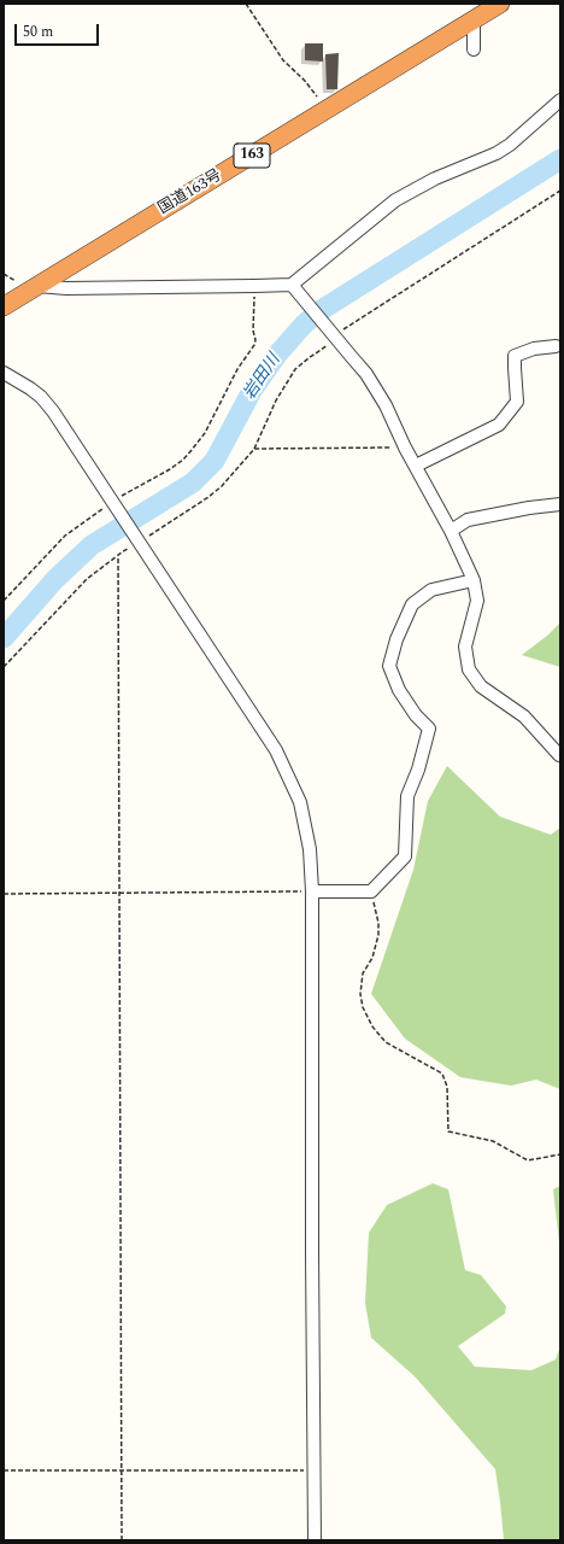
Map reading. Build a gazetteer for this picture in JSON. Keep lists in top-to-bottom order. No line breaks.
{"streets":{"highway":["163","国道163号"]},"water":["岩田川"],"scale_bar":"50 m"}
